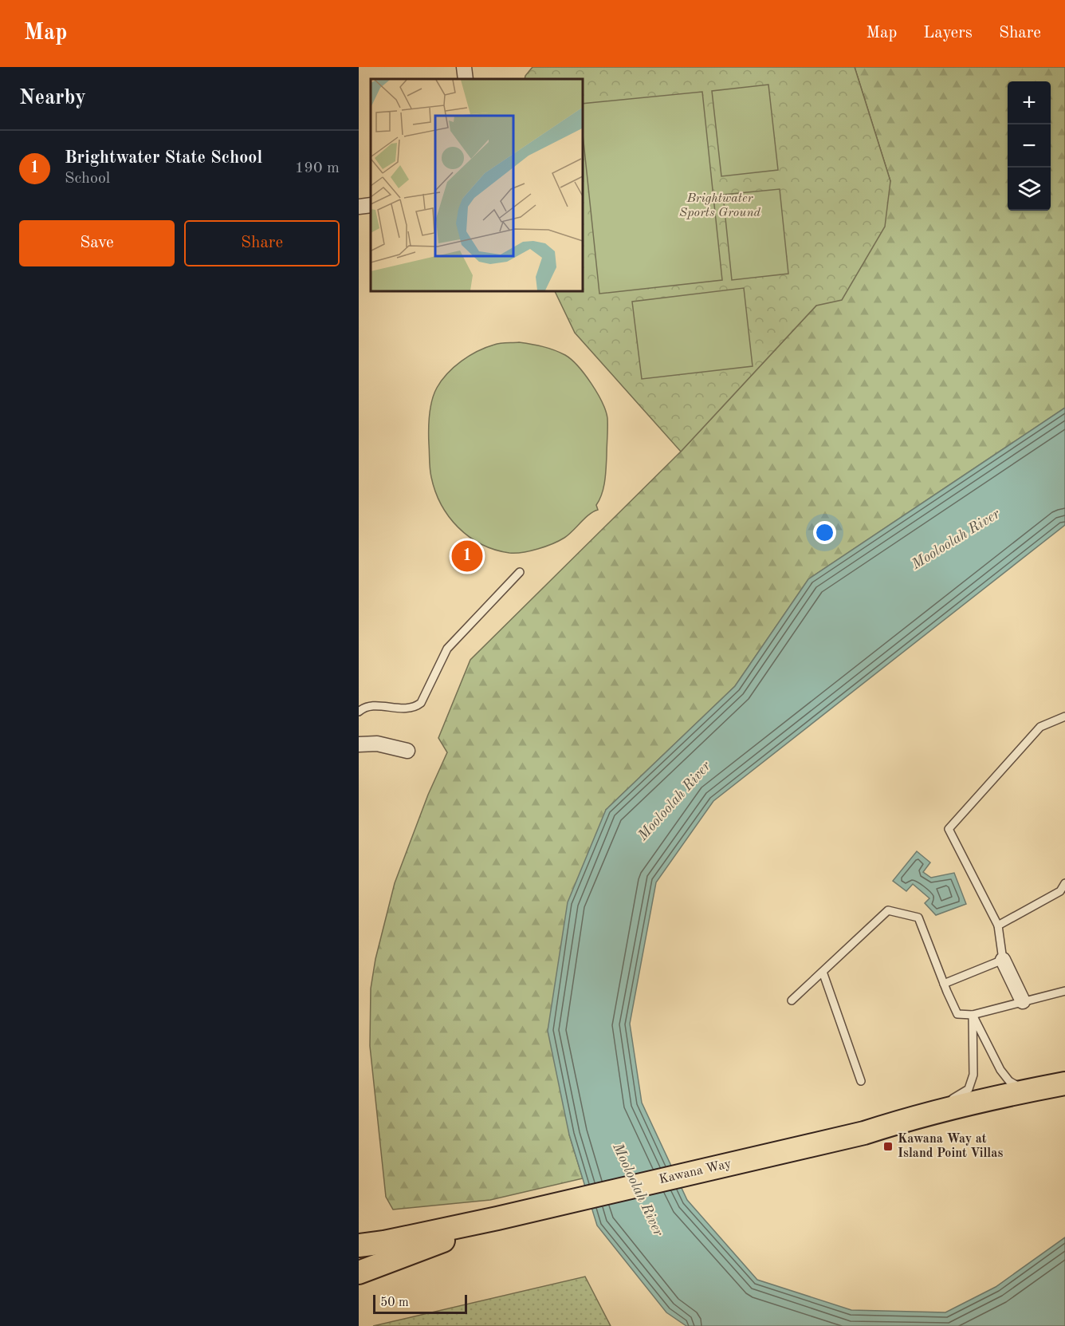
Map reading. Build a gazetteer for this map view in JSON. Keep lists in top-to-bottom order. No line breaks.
{"streets":{"main road":["Kawana Way"]},"water":["Mooloolah River"],"parks":["Brightwater Sports Ground"],"places":{"transit":["Kawana Way at Island Point Villas"]},"scale_bar":"50 m","page":{"header":"Map","nav":["Map","Layers","Share"],"heading":"Nearby","map_buttons":["+","−"],"list":[{"mark":"1","name":"Brightwater State School","note":"School","value":"190 m"}],"buttons":["Save","Share"],"pins":"1","scale":"50 m"}}
